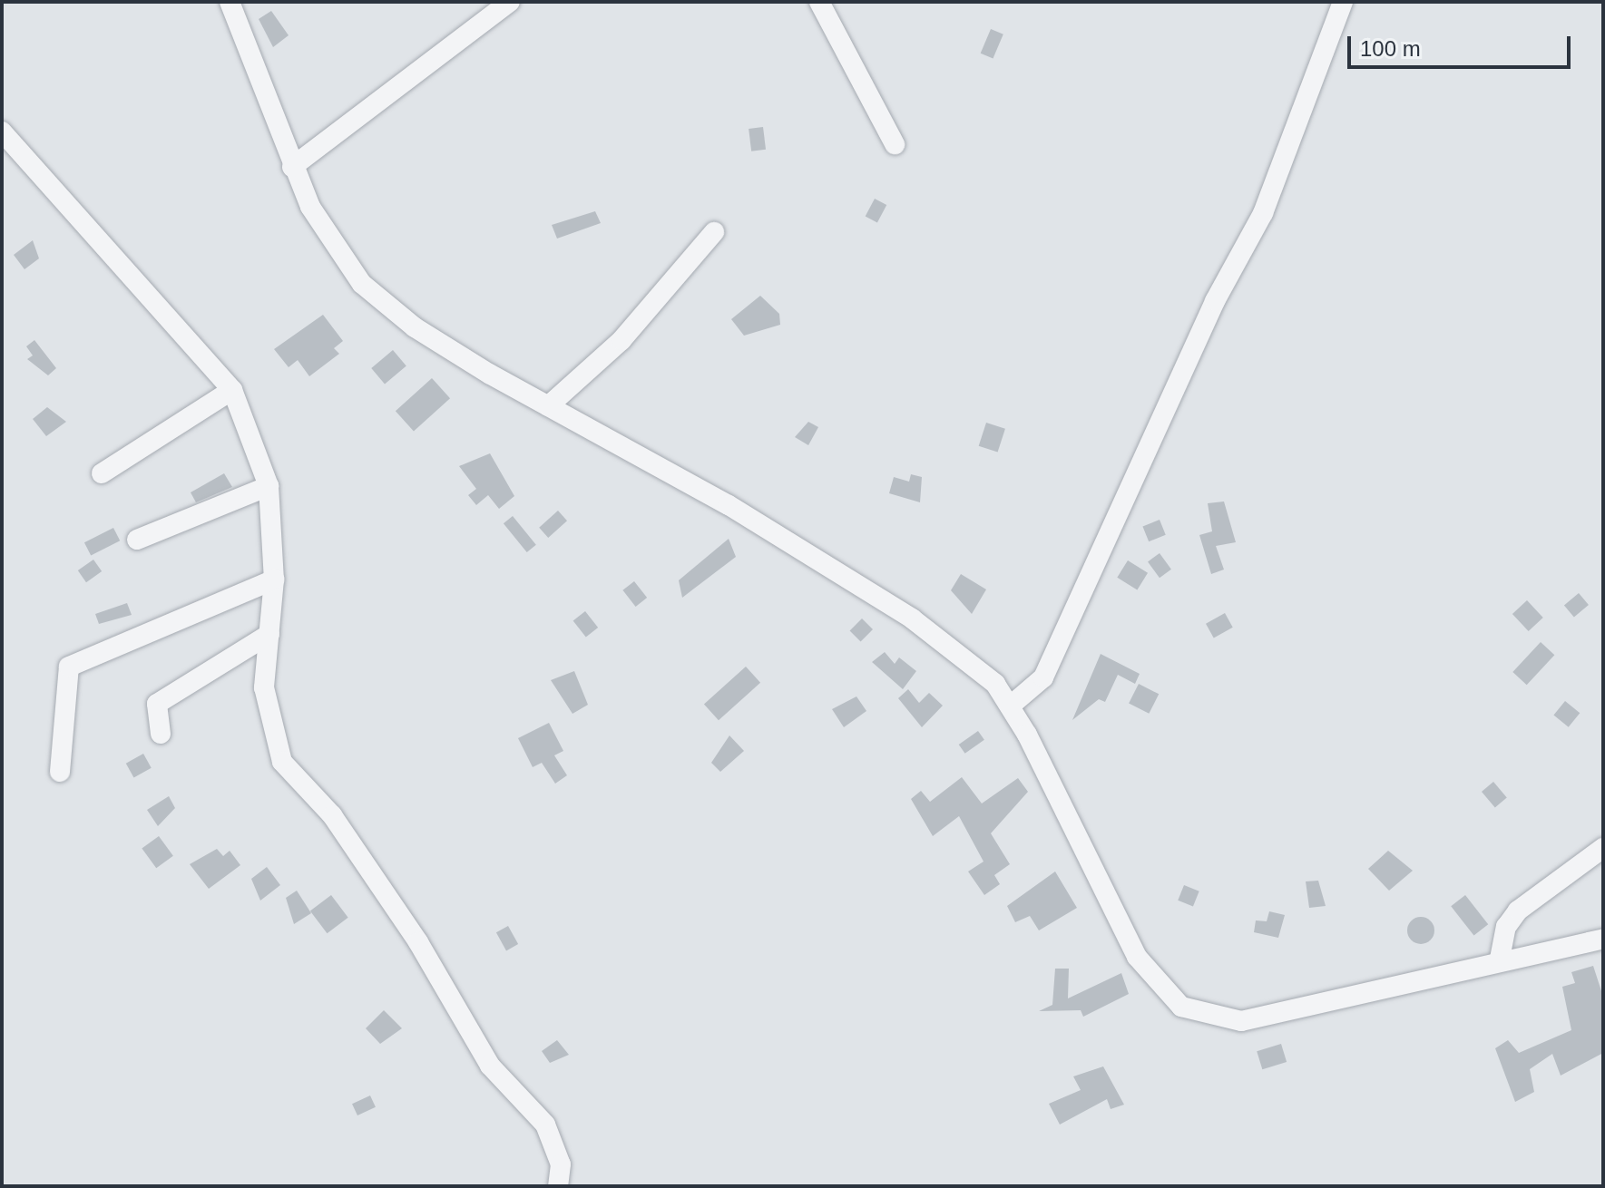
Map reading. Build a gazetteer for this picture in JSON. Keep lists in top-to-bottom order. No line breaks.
{"scale_bar":"100 m"}
